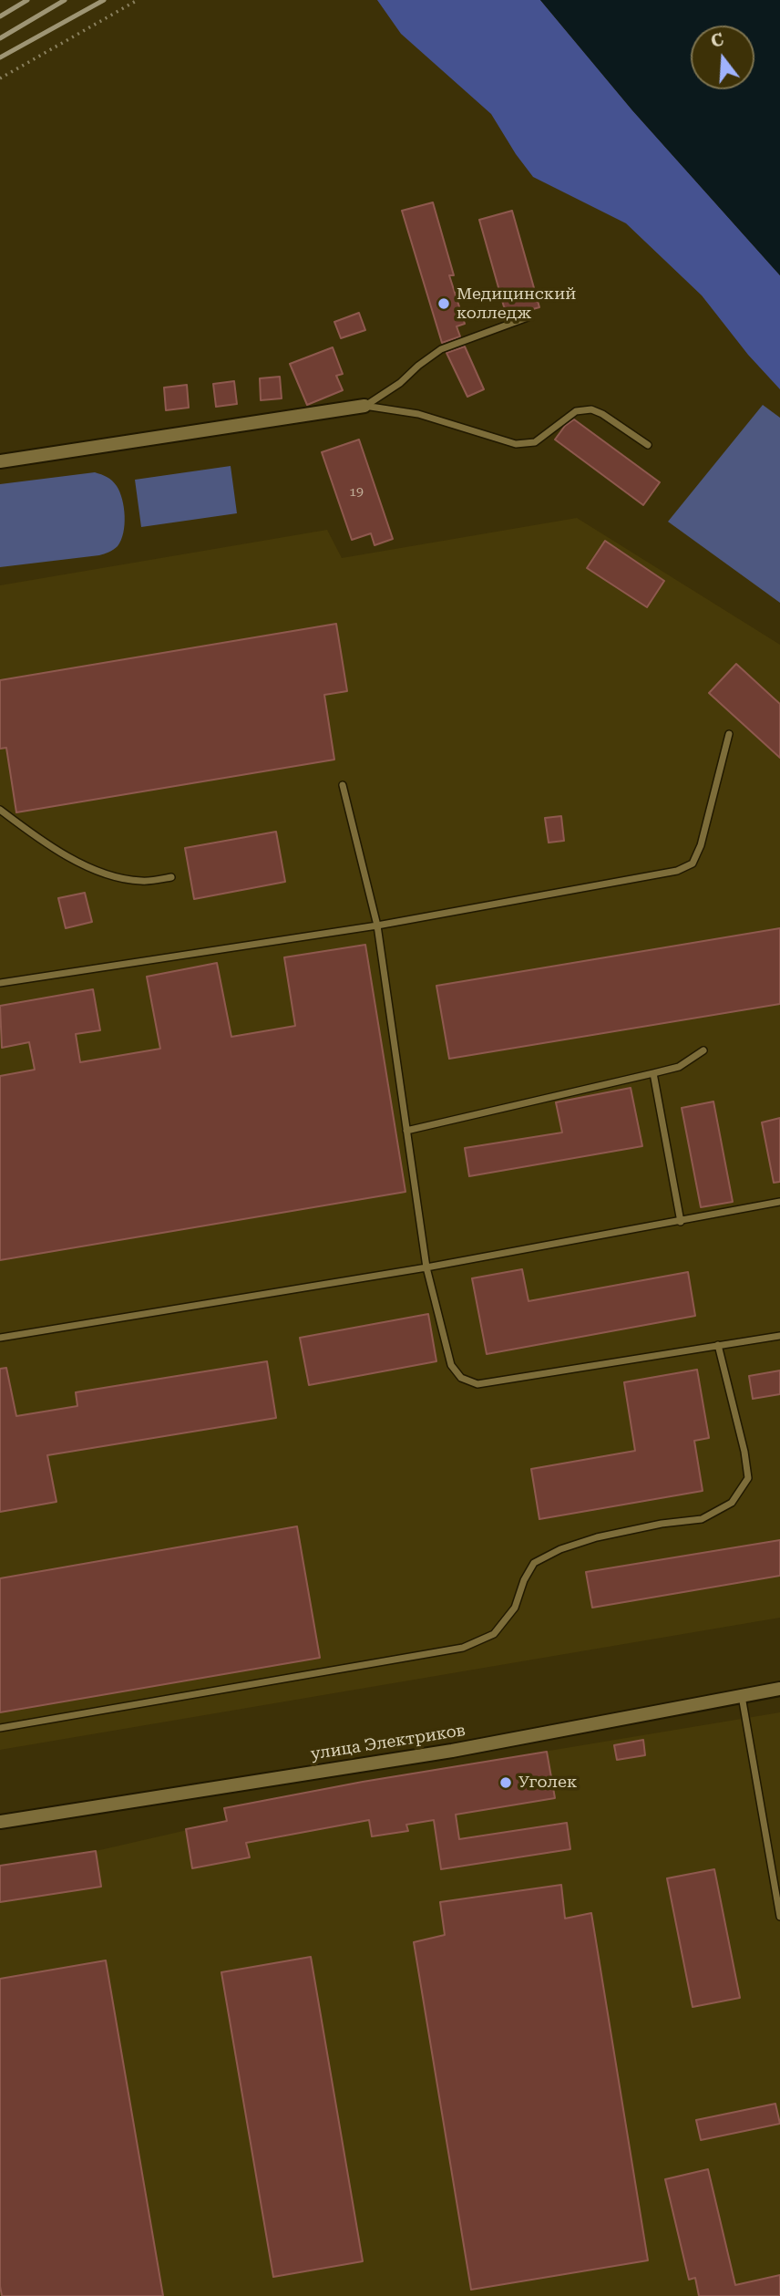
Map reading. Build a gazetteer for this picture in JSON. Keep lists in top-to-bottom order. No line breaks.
{"streets":{"street":["улица Электриков"]},"places":["Медицинский колледж","Уголек"],"house_numbers":["19"],"north":"top"}
